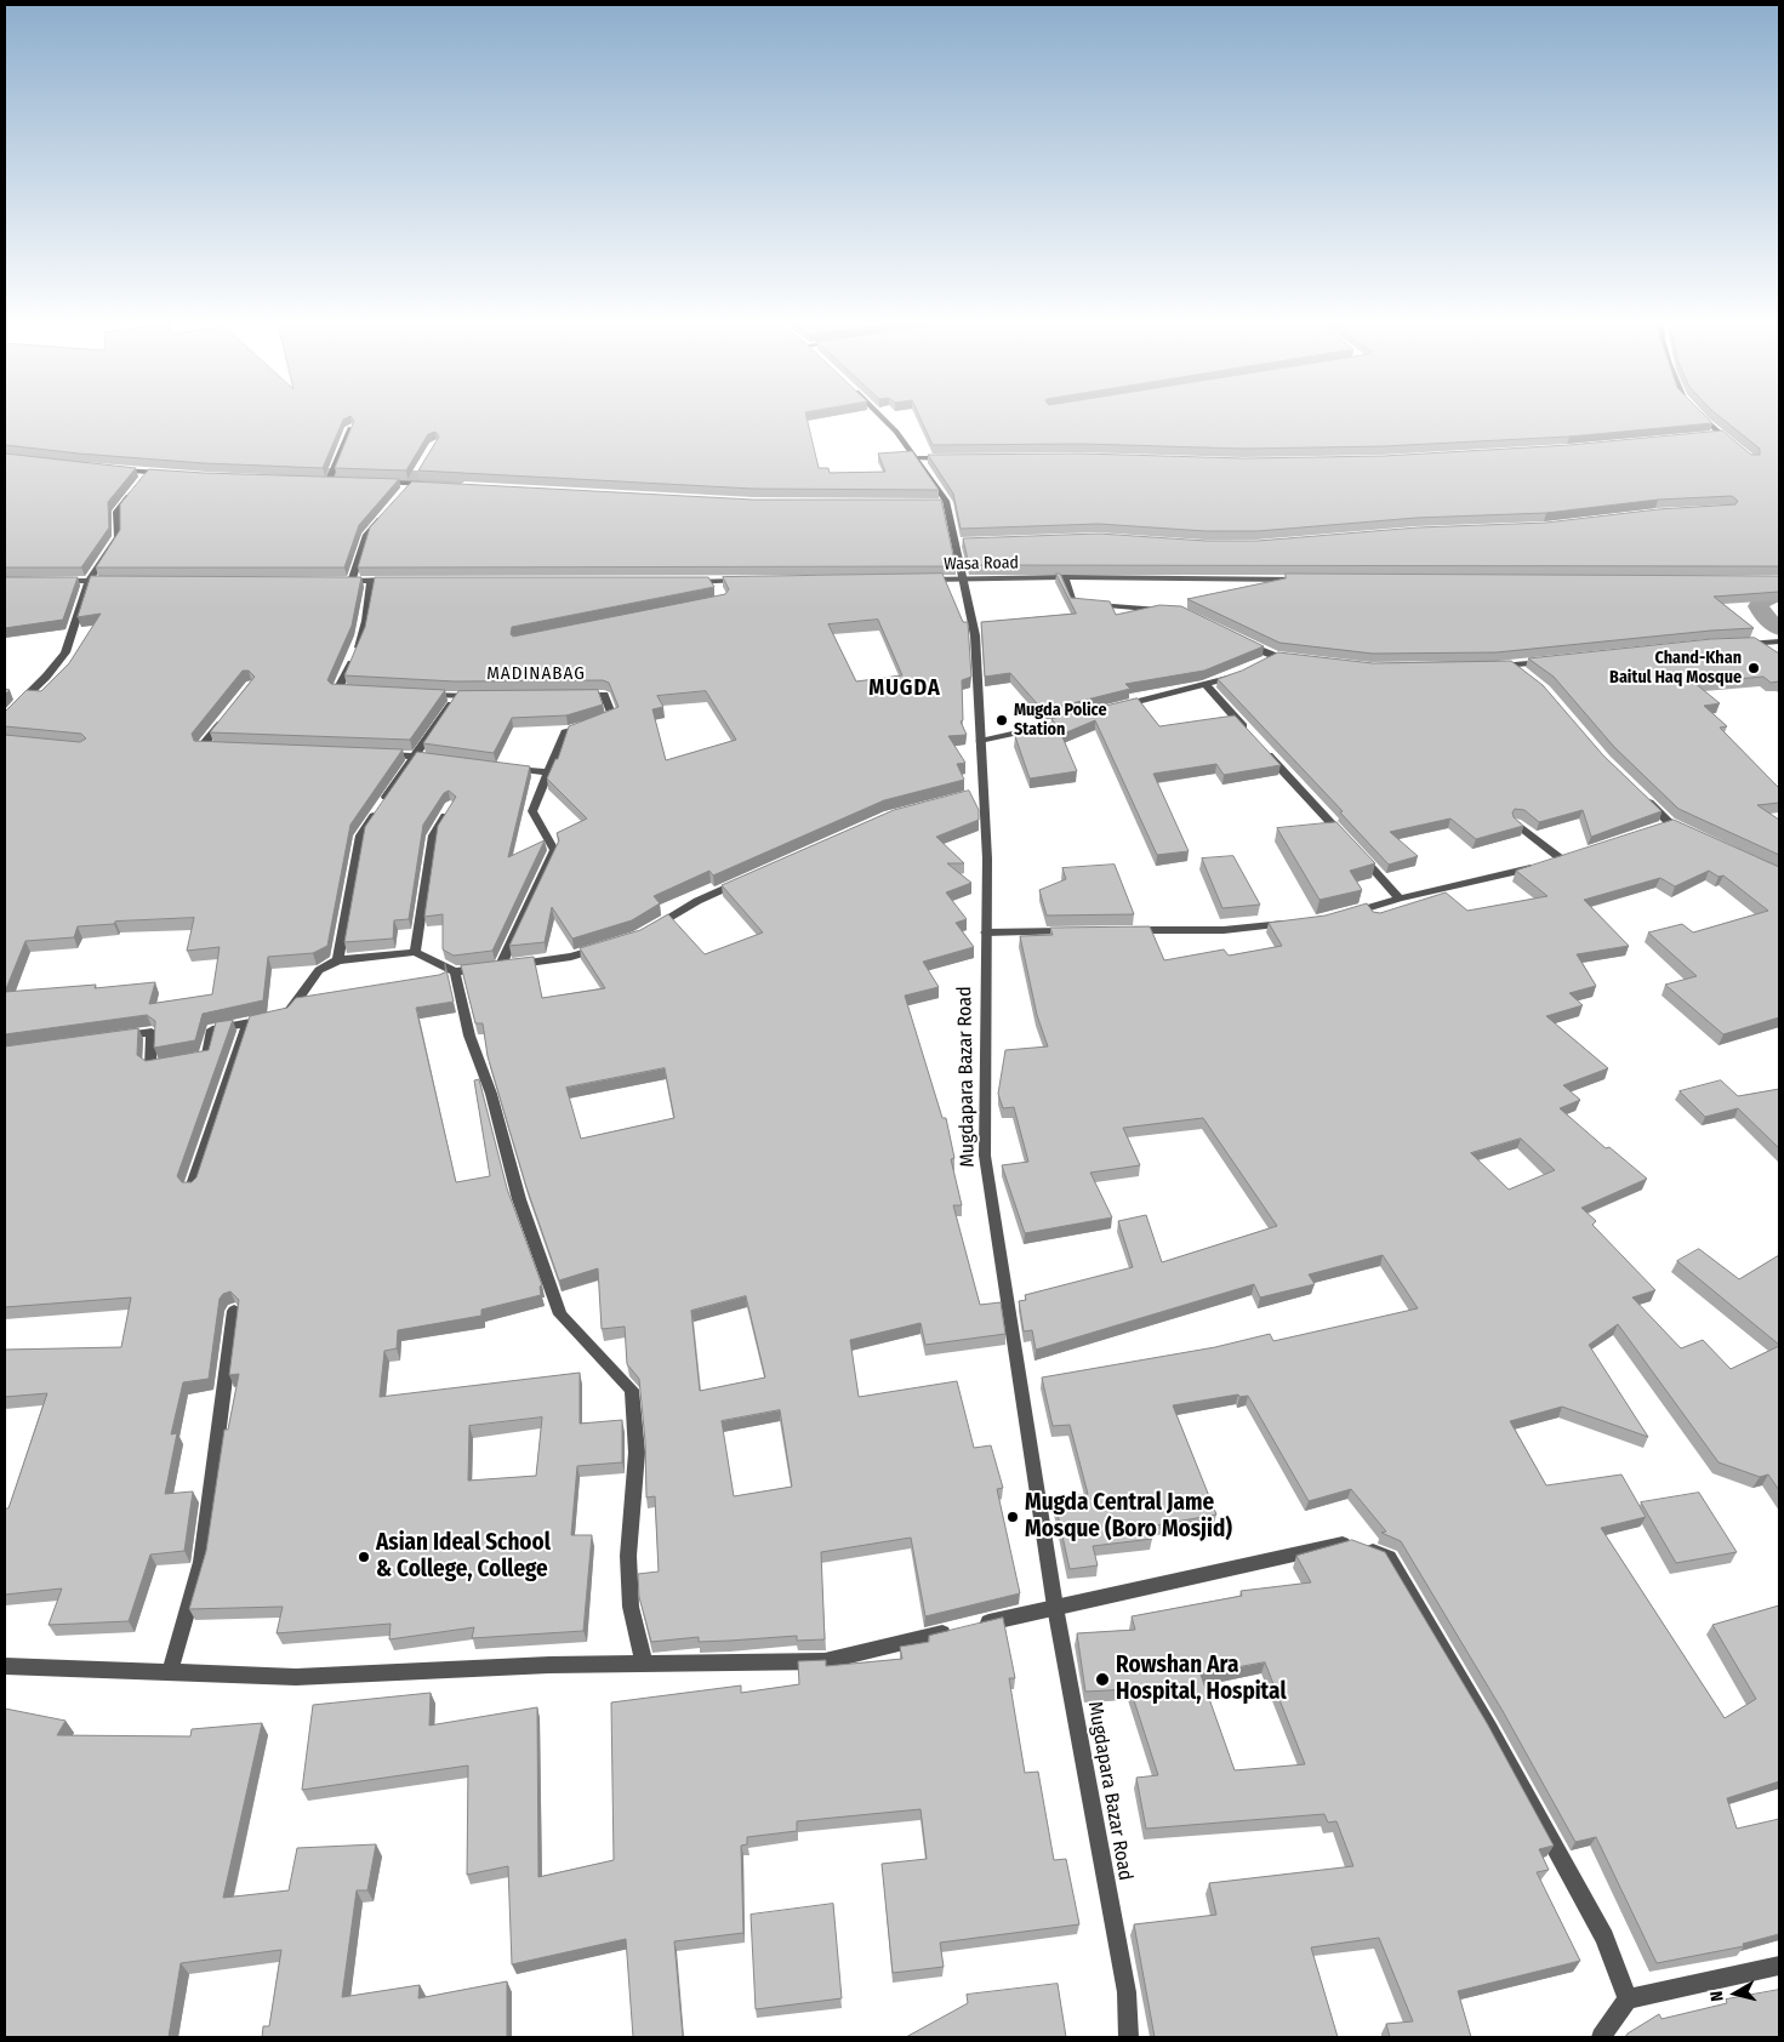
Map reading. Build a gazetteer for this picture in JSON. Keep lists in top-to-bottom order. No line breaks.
{"streets":{"street":["Wasa Road","Mugdapara Bazar Road"]},"crossings":[["Wasa Road","Mugdapara Bazar Road"]],"districts":["MADINABAG","MUGDA"],"places":["Chand-Khan Baitul Haq Mosque","Mugda Police Station","Mugda Central Jame Mosque (Boro Mosjid)","Asian Ideal School & College, College","Rowshan Ara Hospital, Hospital"],"north":"left"}
